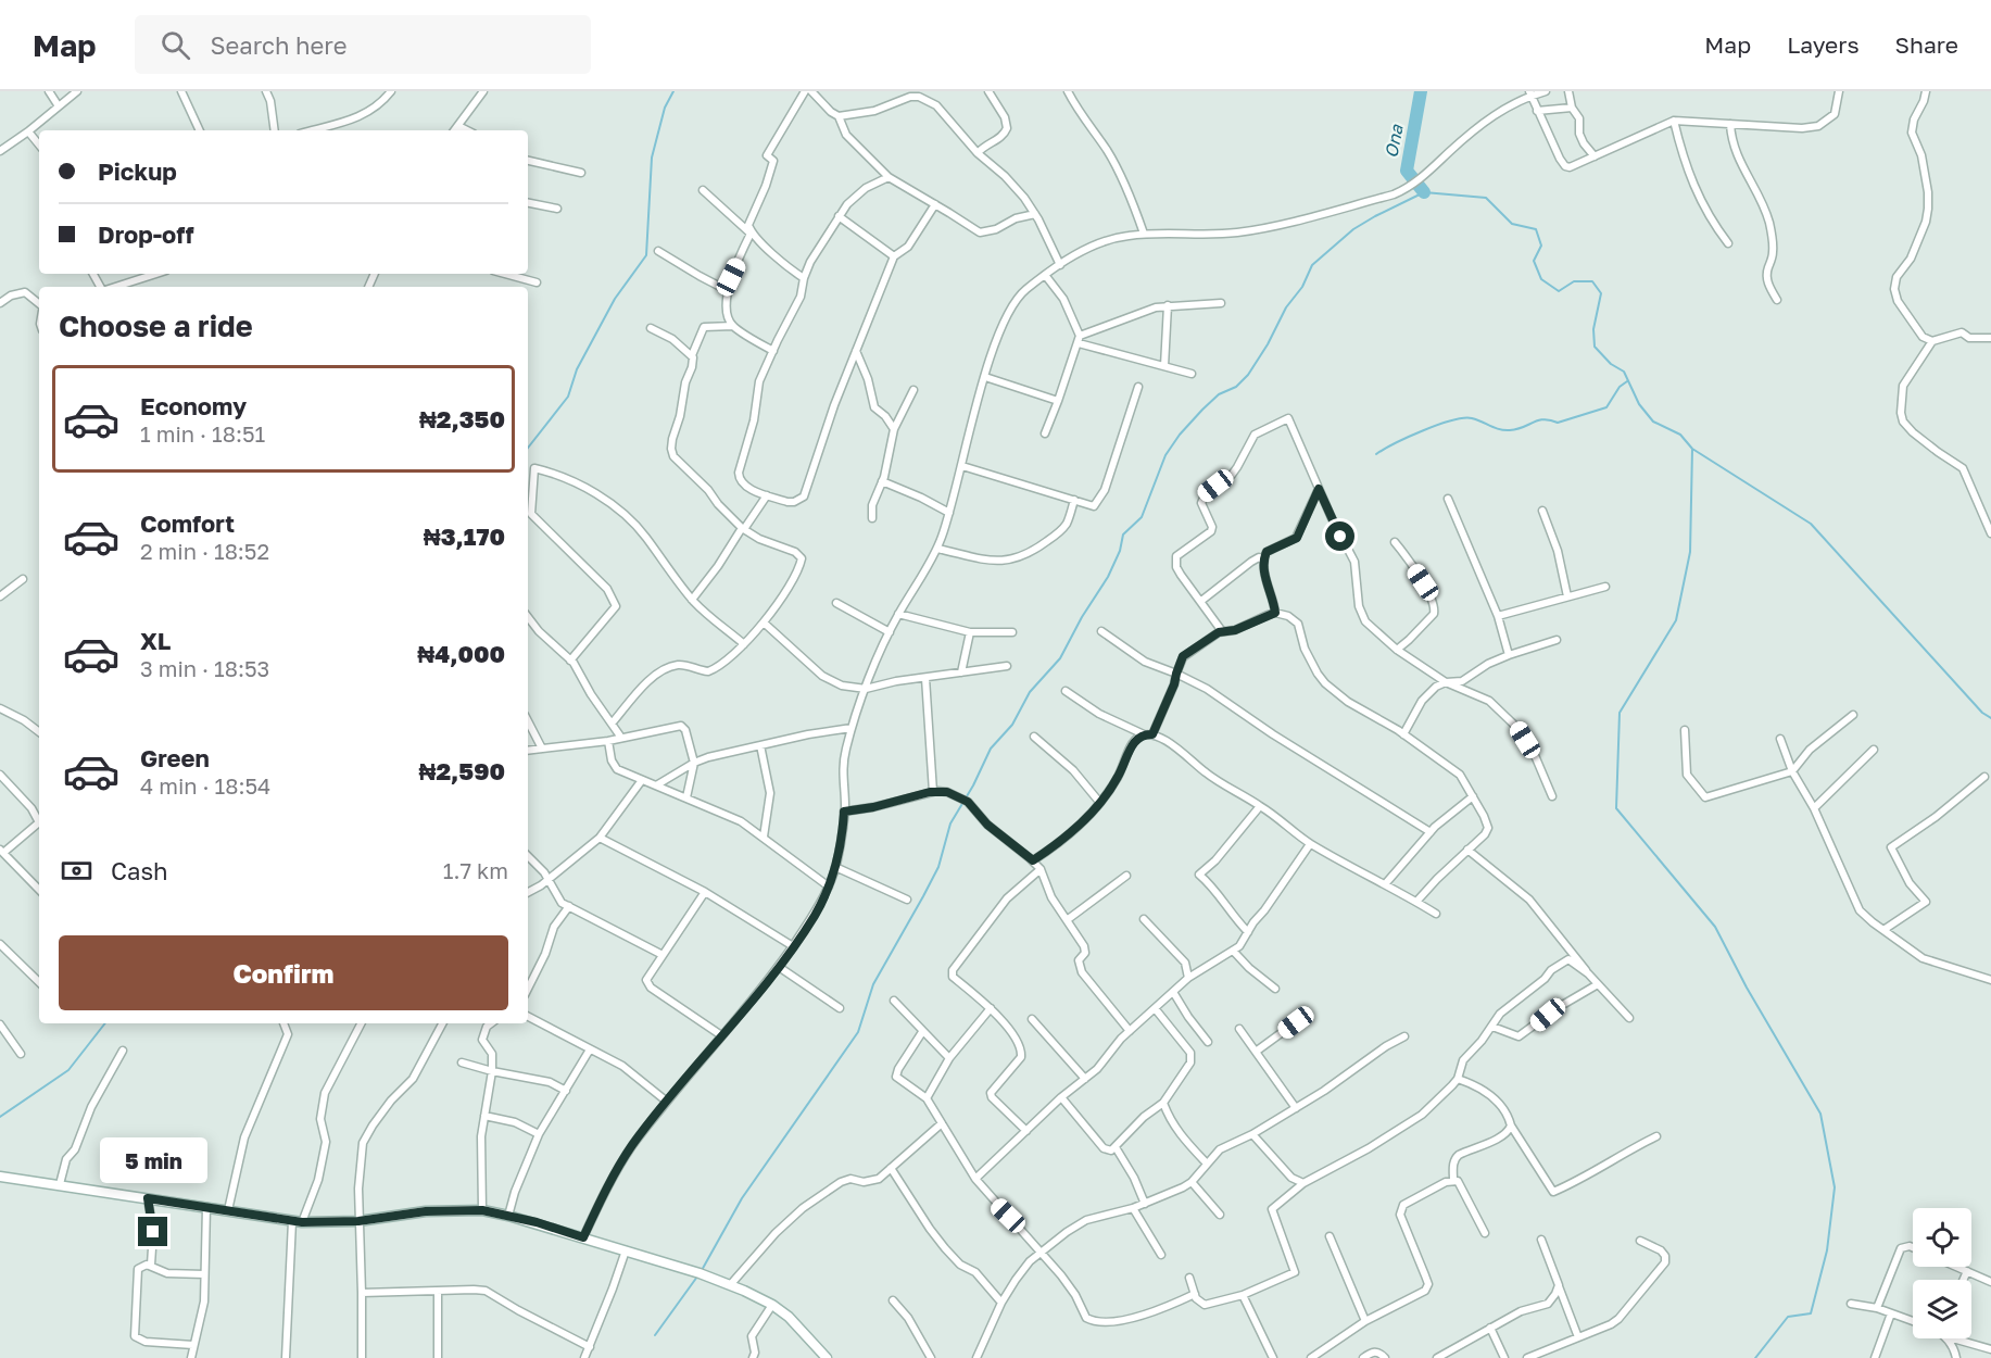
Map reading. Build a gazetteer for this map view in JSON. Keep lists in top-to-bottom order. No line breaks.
{"water":["Ona"],"page":{"header":"Map","search":"Search here","nav":["Map","Layers","Share"],"banner":["Pickup","Drop-off"],"heading":"Choose a ride","list":[{"name":"Economy","note":"1 min · 18:51","value":"₦2,350"},{"name":"Comfort","note":"2 min · 18:52","value":"₦3,170"},{"name":"XL","note":"3 min · 18:53","value":"₦4,000"},{"name":"Green","note":"4 min · 18:54","value":"₦2,590"}],"pay":["Cash","1.7 km"],"buttons":"Confirm","bubble":"5 min"}}
